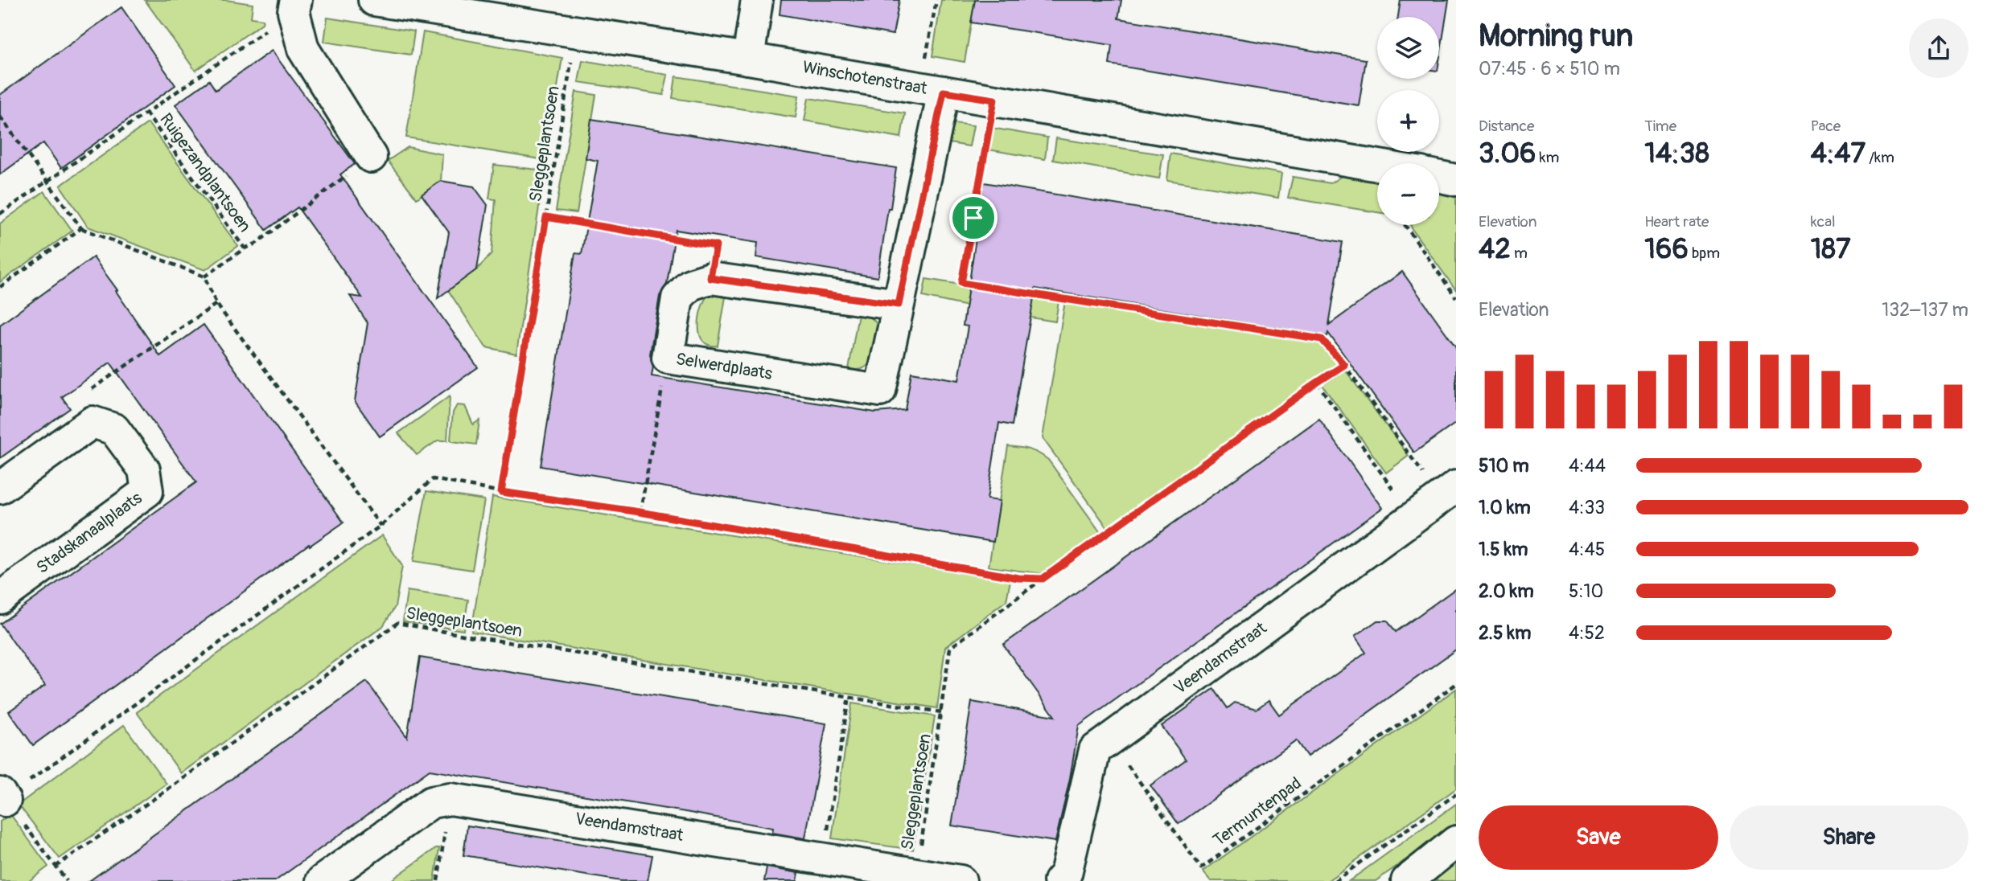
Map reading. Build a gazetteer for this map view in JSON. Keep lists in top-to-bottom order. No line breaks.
{"streets":{"street":["Winschotenstraat","Selwerdplaats","Stadskanaalplaats","Veendamstraat"],"path":["Sleggeplantsoen","Ruigezandplantsoen","Termuntenpad"]},"crossings":[["Winschotenstraat","Sleggeplantsoen"],["Winschotenstraat","Selwerdplaats"],["Sleggeplantsoen","Veendamstraat"],["Veendamstraat","Termuntenpad"]],"page":{"heading":["Morning run","07:45 · 6 × 510 m"],"map_buttons":["+","−"],"stats":[["Distance","3.06 km"],["Time","14:38"],["Pace","4:47 /km"],["Elevation","42 m"],["Heart rate","166 bpm"],["kcal","187"]],"chart":["Elevation","132–137 m"],"list":[{"name":"510 m","note":"4:44"},{"name":"1.0 km","note":"4:33"},{"name":"1.5 km","note":"4:45"},{"name":"2.0 km","note":"5:10"},{"name":"2.5 km","note":"4:52"}],"buttons":["Save","Share"]}}
